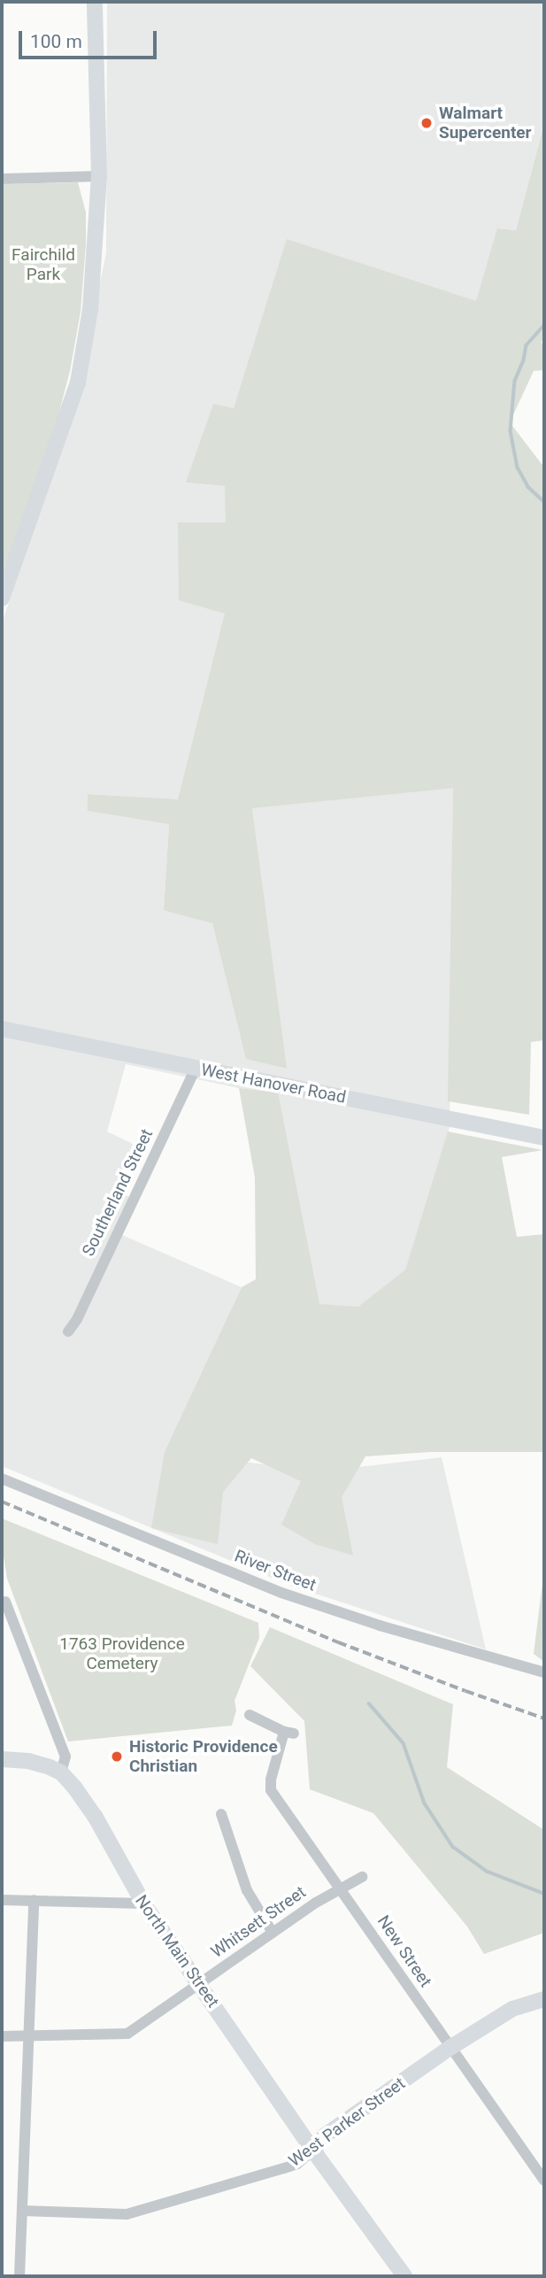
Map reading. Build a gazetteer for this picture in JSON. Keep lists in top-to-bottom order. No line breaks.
{"streets":{"street":["West Hanover Road","Southerland Street","River Street","Whitsett Street","North Main Street","New Street","West Parker Street"]},"crossings":[["West Hanover Road","Southerland Street"],["Whitsett Street","North Main Street"],["Whitsett Street","New Street"],["North Main Street","West Parker Street"],["New Street","West Parker Street"]],"parks":["Fairchild Park","1763 Providence Cemetery"],"places":["Walmart Supercenter","Historic Providence Christian"],"scale_bar":"100 m"}
